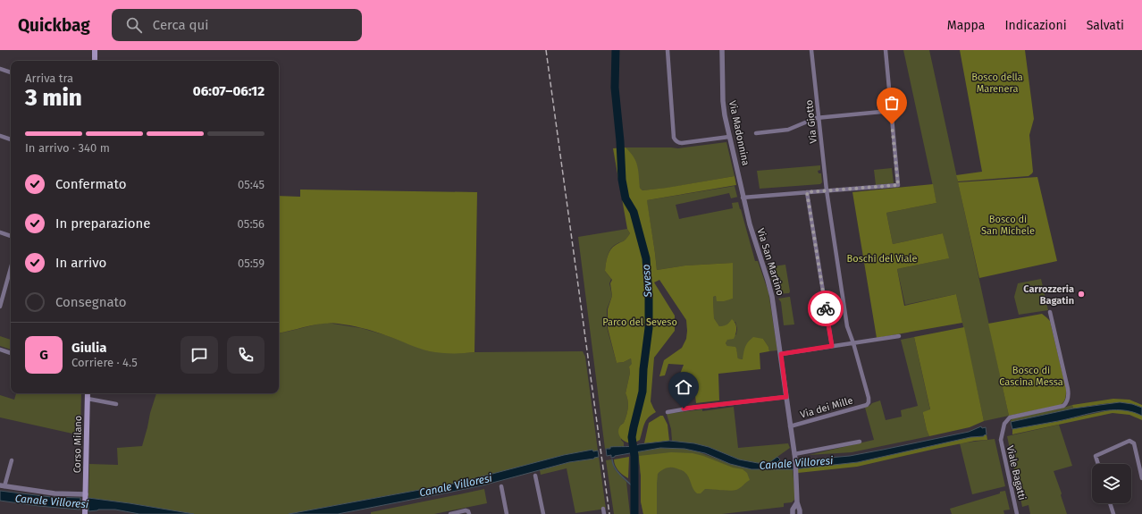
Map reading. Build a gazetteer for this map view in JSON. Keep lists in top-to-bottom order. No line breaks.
{"streets":{"main road":["Corso Milano"],"street":["Via Giotto","Via Madonnina","Via San Martino","Via dei Mille","Viale Bagatti"]},"crossings":[["Via Giotto","Via dei Mille"],["Via Madonnina","Via San Martino"],["Via San Martino","Via dei Mille"]],"water":["Seveso","Canale Villoresi"],"parks":["Bosco della Marenera","Bosco di San Michele","Boschi del Viale","Parco del Seveso","Bosco di Cascina Messa"],"places":["Carrozzeria Bagatin"],"page":{"header":"Quickbag","search":"Cerca qui","nav":["Mappa","Indicazioni","Salvati"],"heading":["3 min","Arriva tra","06:07–06:12"],"panel":["Giulia","Corriere · 4.5"],"bar":"In arrivo · 340 m","list":[["Confermato","05:45"],["In preparazione","05:56"],["In arrivo","05:59"],"Consegnato"],"round":"G"}}
